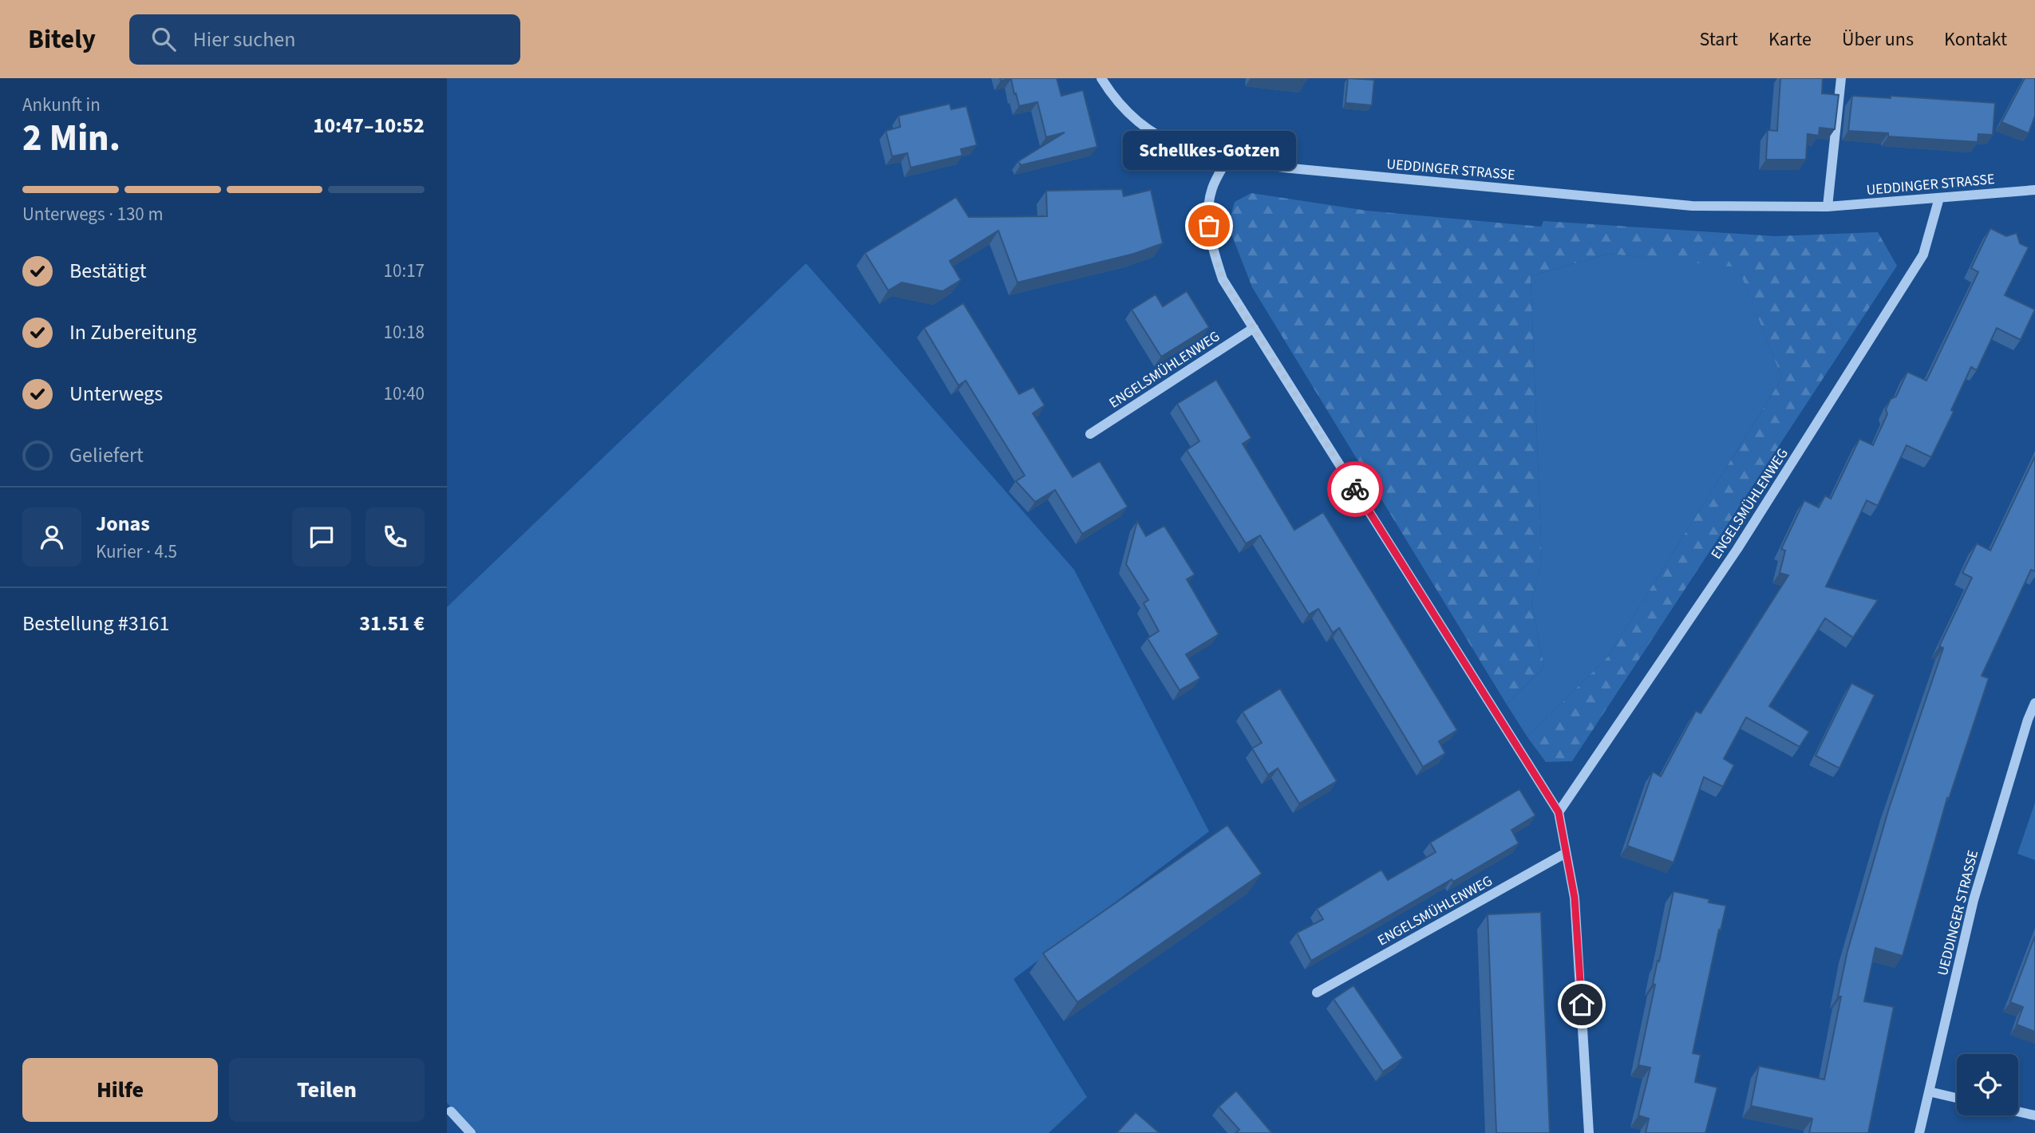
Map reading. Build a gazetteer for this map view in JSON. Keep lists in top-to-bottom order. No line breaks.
{"streets":{"street":["UEDDINGER STRASSE","ENGELSMÜHLENWEG"]},"crossings":[["UEDDINGER STRASSE","ENGELSMÜHLENWEG"]],"places":["Schellkes-Gotzen"],"page":{"header":"Bitely","search":"Hier suchen","nav":["Start","Karte","Über uns","Kontakt"],"heading":["2 Min.","Ankunft in","10:47–10:52"],"panel":["Jonas","Kurier · 4.5","Bestellung #3161","31.51 €"],"bubble":"Schellkes-Gotzen","bar":"Unterwegs · 130 m","list":[["Bestätigt","10:17"],["In Zubereitung","10:18"],["Unterwegs","10:40"],"Geliefert"],"buttons":["Hilfe","Teilen"]}}
